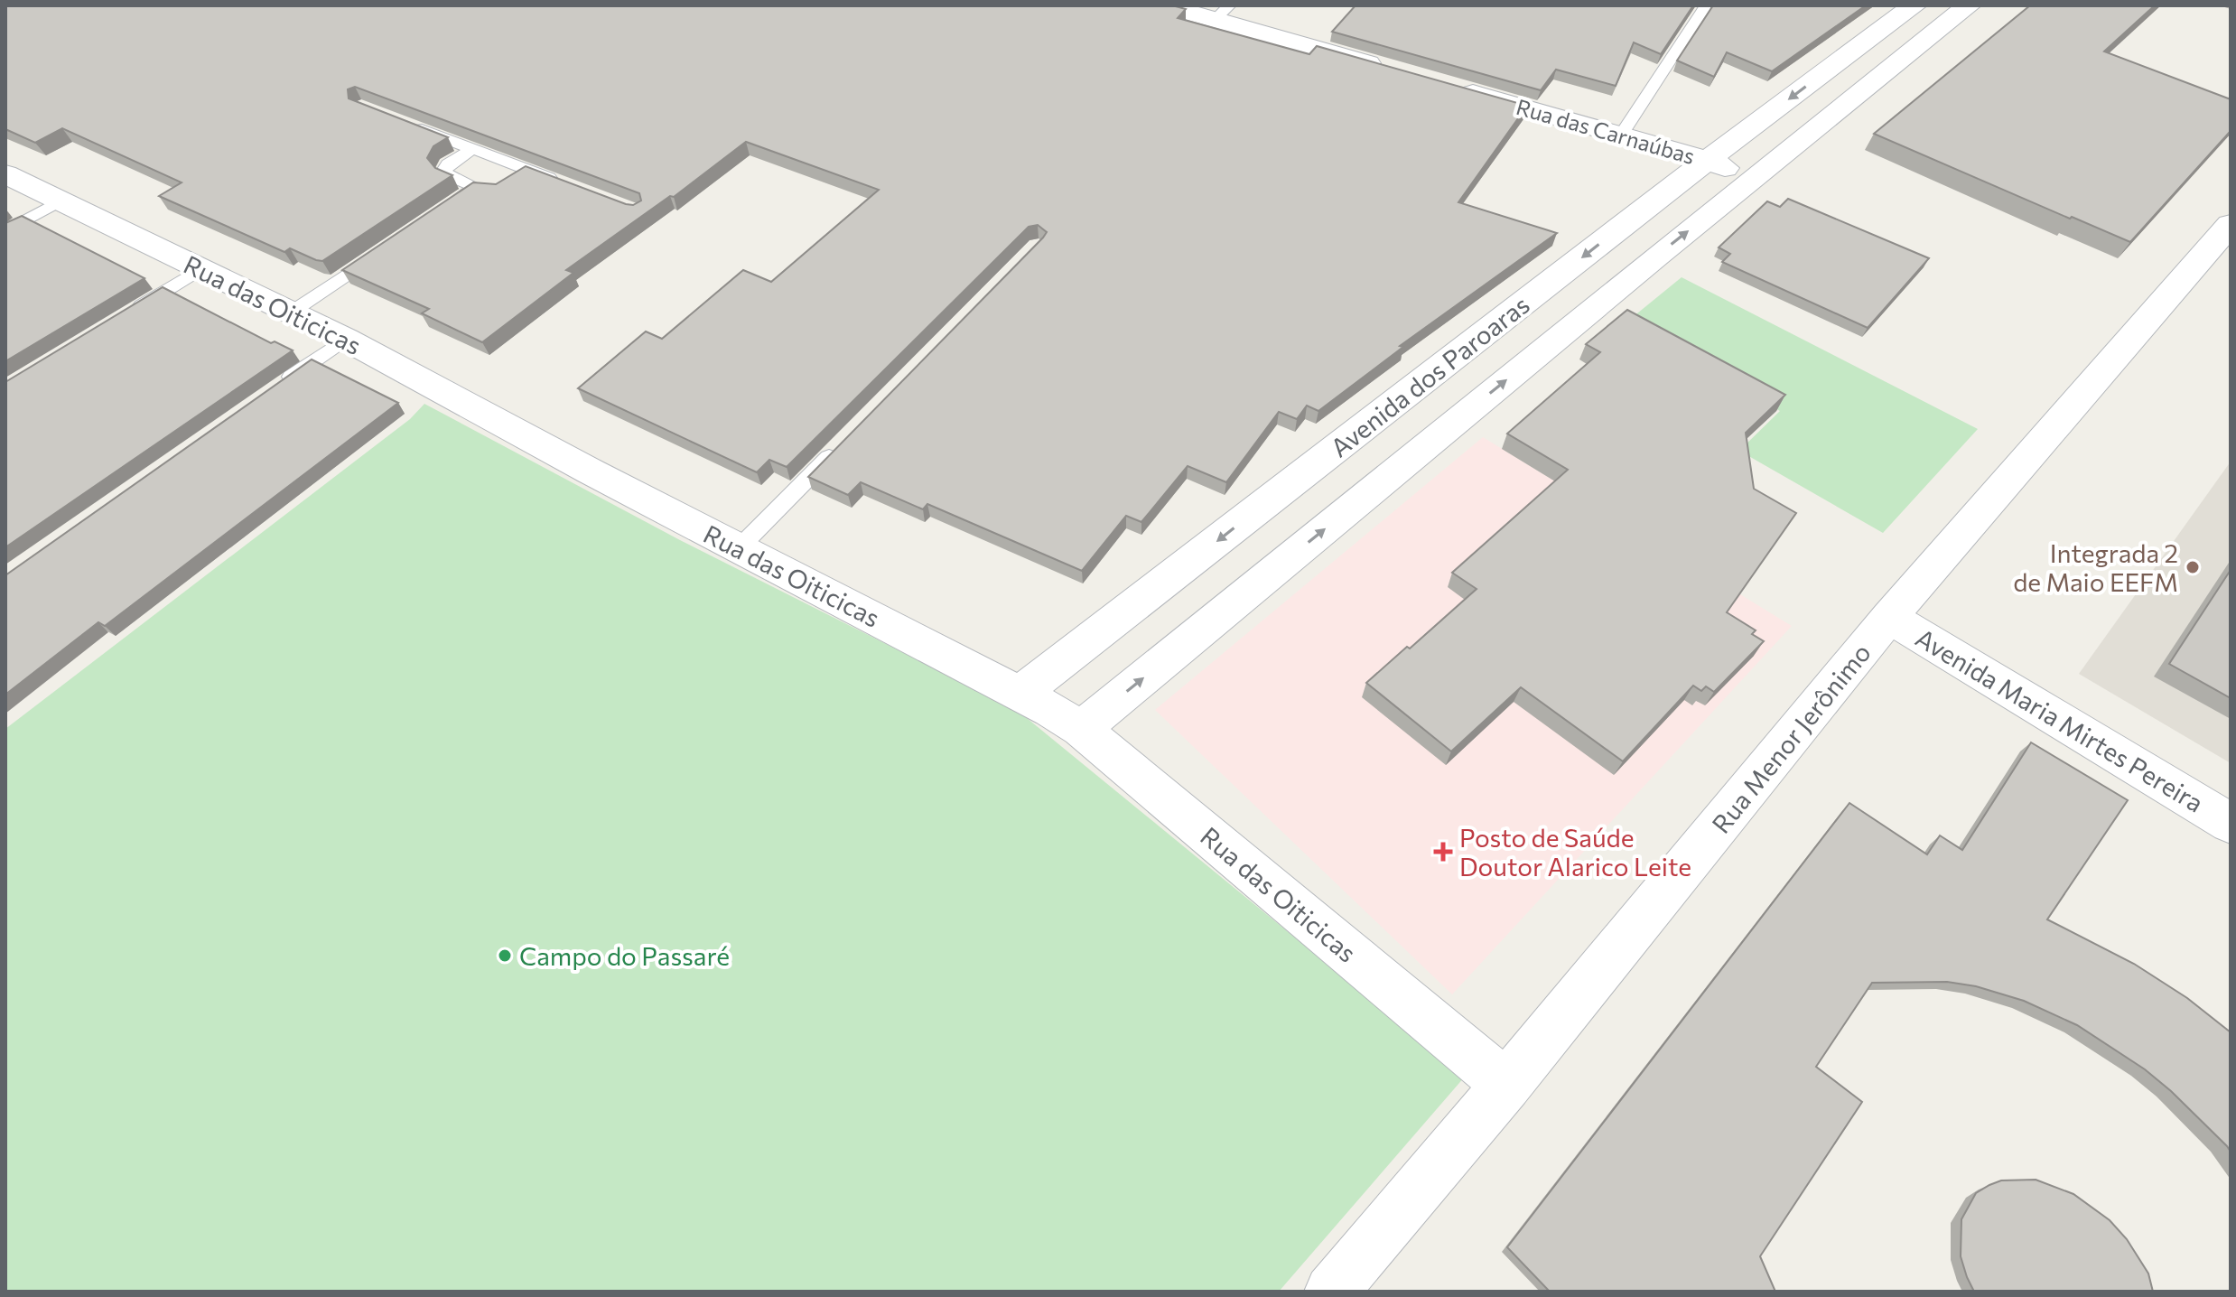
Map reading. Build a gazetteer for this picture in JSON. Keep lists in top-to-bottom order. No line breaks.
{"streets":{"street":["Rua das Carnaúbas","Rua das Oiticicas","Avenida dos Paroaras","Avenida Maria Mirtes Pereira","Rua Menor Jerônimo"]},"crossings":[["Rua das Carnaúbas","Avenida dos Paroaras"],["Rua das Oiticicas","Avenida dos Paroaras"],["Rua das Oiticicas","Rua Menor Jerônimo"],["Avenida Maria Mirtes Pereira","Rua Menor Jerônimo"]],"places":{"other":["Integrada 2 de Maio EEFM","Campo do Passaré"],"health":["Posto de Saúde Doutor Alarico Leite"]}}
